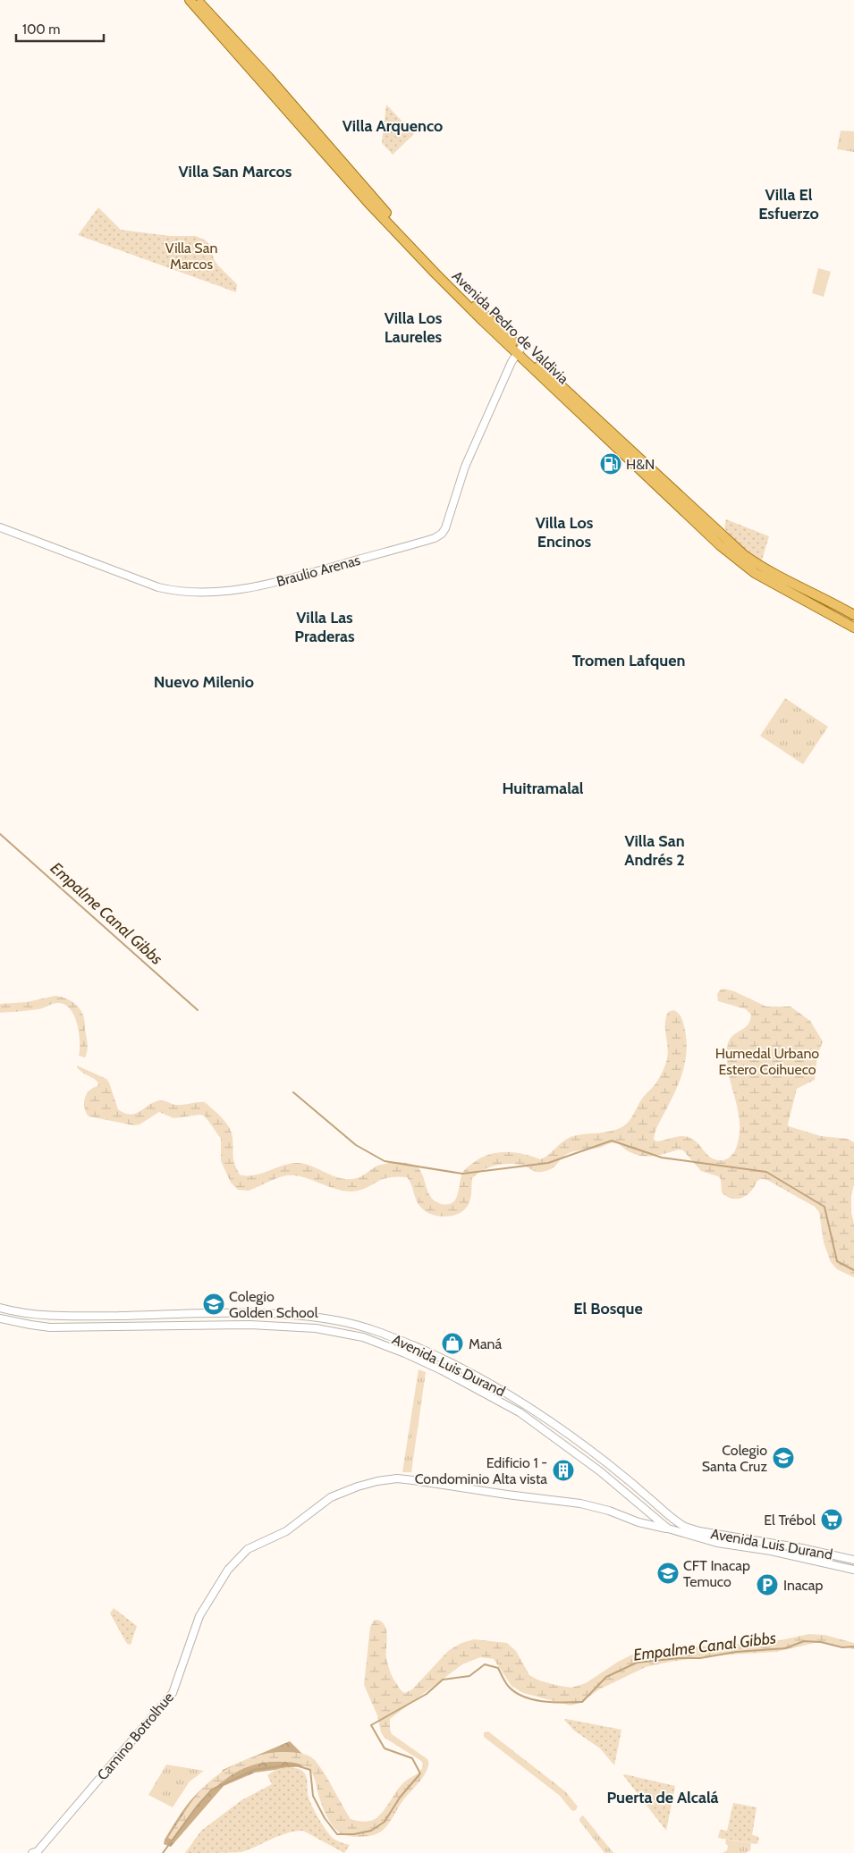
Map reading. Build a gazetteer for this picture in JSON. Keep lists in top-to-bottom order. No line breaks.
{"streets":{"main road":["Avenida Pedro de Valdivia"],"street":["Braulio Arenas","Avenida Luis Durand","Camino Botrolhue"]},"crossings":[["Avenida Pedro de Valdivia","Braulio Arenas"],["Avenida Luis Durand","Camino Botrolhue"]],"districts":["Villa Arquenco","Villa San Marcos","Villa El Esfuerzo","Villa Los Laureles","Villa Los Encinos","Villa Las Praderas","Tromen Lafquen","Nuevo Milenio","Huitramalal","Villa San Andrés 2","El Bosque","Puerta de Alcalá"],"water":["Empalme Canal Gibbs"],"parks":["Villa San Marcos","Humedal Urbano Estero Coihueco"],"places":{"fuel station":["H&N"],"school or university":["Colegio Golden School","Colegio Santa Cruz","CFT Inacap Temuco"],"shop":["Maná"],"building":["Edificio 1 - Condominio Alta vista"],"supermarket":["El Trébol"],"parking":["Inacap"]},"scale_bar":"100 m"}
